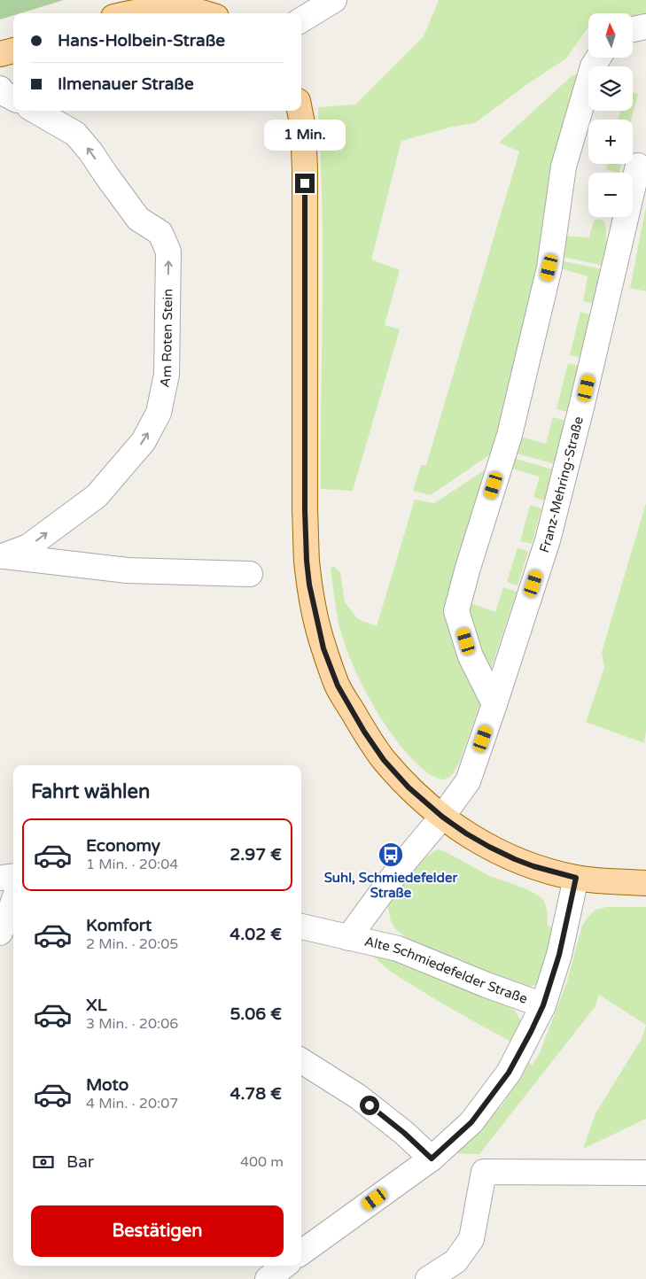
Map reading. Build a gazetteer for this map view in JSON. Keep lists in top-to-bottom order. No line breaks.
{"streets":{"street":["Am Roten Stein","Franz-Mehring-Straße","Alte Schmiedefelder Straße"]},"crossings":[["Franz-Mehring-Straße","Alte Schmiedefelder Straße"]],"places":{"bus stop":["Suhl, Schmiedefelder Straße"]},"north":"top","page":{"map_buttons":["+","−"],"banner":["Hans-Holbein-Straße","Ilmenauer Straße"],"bubble":"1 Min.","heading":"Fahrt wählen","list":[{"name":"Economy","note":"1 Min. · 20:04","value":"2.97 €"},{"name":"Komfort","note":"2 Min. · 20:05","value":"4.02 €"},{"name":"XL","note":"3 Min. · 20:06","value":"5.06 €"},{"name":"Moto","note":"4 Min. · 20:07","value":"4.78 €"}],"pay":["Bar","400 m"],"buttons":"Bestätigen"}}
